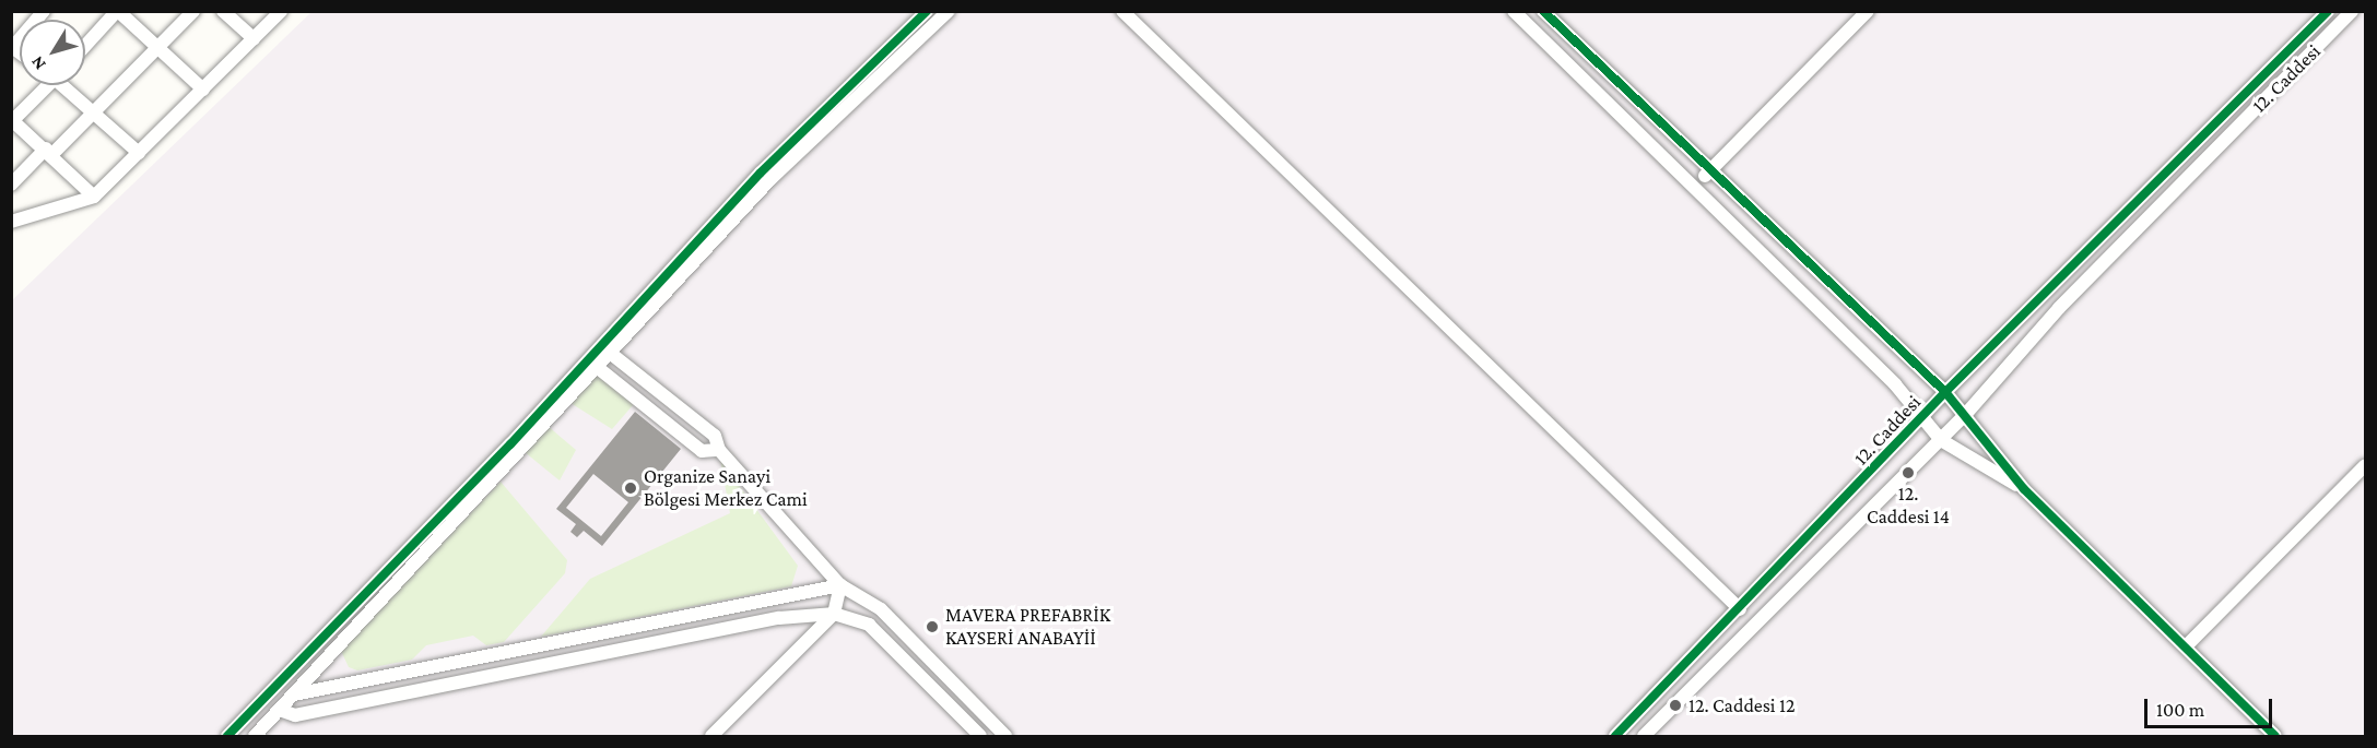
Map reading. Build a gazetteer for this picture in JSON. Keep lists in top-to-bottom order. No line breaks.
{"streets":{"street":["12. Caddesi"]},"places":["12. Caddesi 14","Organize Sanayi Bölgesi Merkez Cami","MAVERA PREFABRİK KAYSERİ ANABAYİİ","12. Caddesi 12"],"scale_bar":"100 m","north":"bottom left"}
